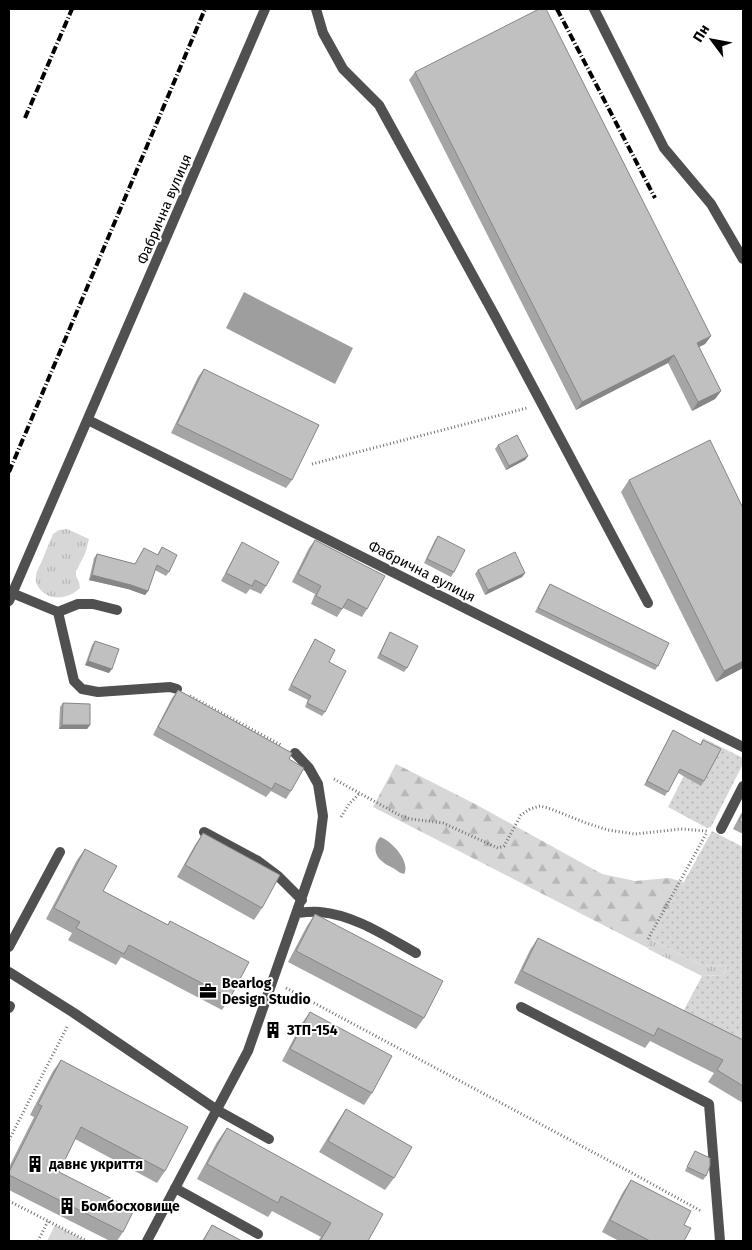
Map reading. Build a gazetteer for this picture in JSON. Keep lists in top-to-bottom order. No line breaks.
{"streets":{"street":["Фабрична вулиця"]},"places":{"office":["Bearlog Design Studio"],"building":["ЗТП-154","давнє укриття","Бомбосховище"]},"north":"top left"}
